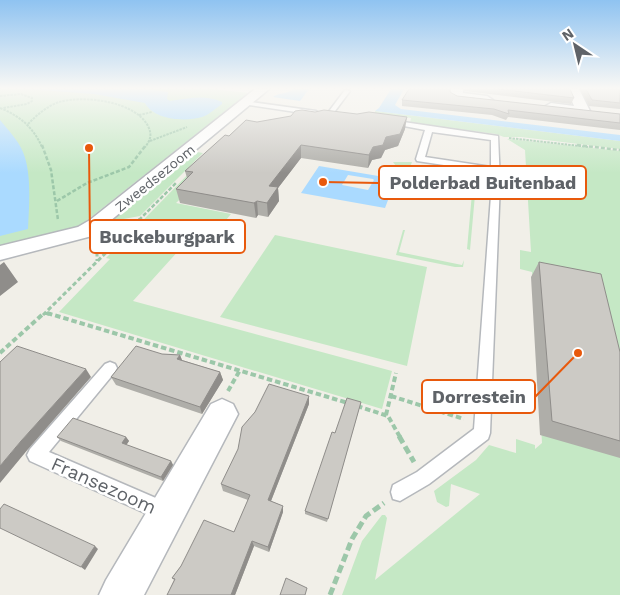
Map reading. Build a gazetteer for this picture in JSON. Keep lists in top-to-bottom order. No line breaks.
{"streets":{"street":["Zweedsezoom","Fransezoom"]},"places":["Buckeburgpark","Polderbad Buitenbad","Dorrestein"],"north":"top left"}
